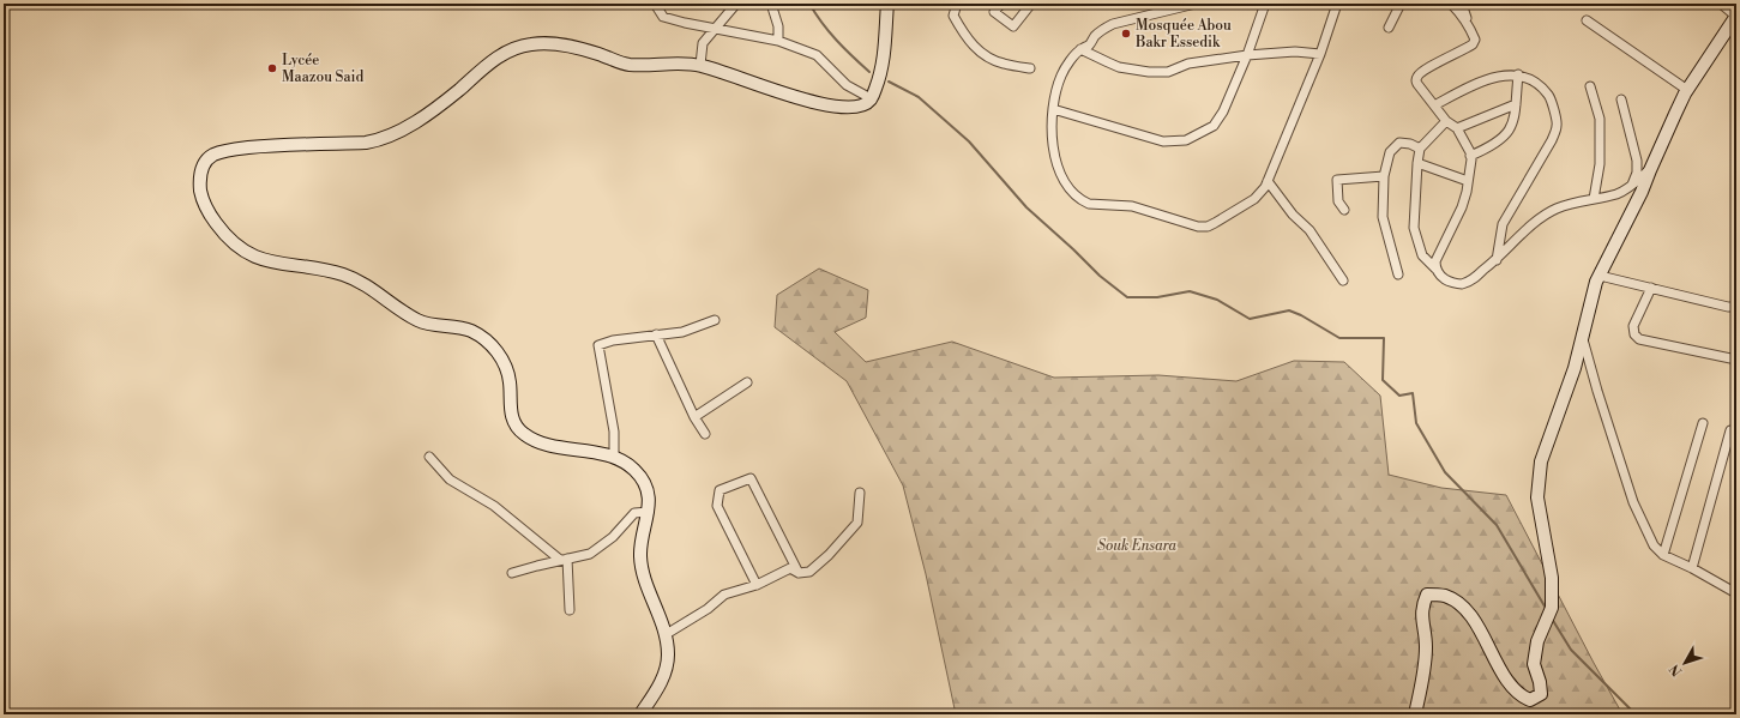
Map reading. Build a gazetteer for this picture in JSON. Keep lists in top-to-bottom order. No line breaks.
{"parks":["Souk Ensara"],"places":["Mosquée Abou Bakr Essedik","Lycée Maazou Said"],"north":"bottom left"}
